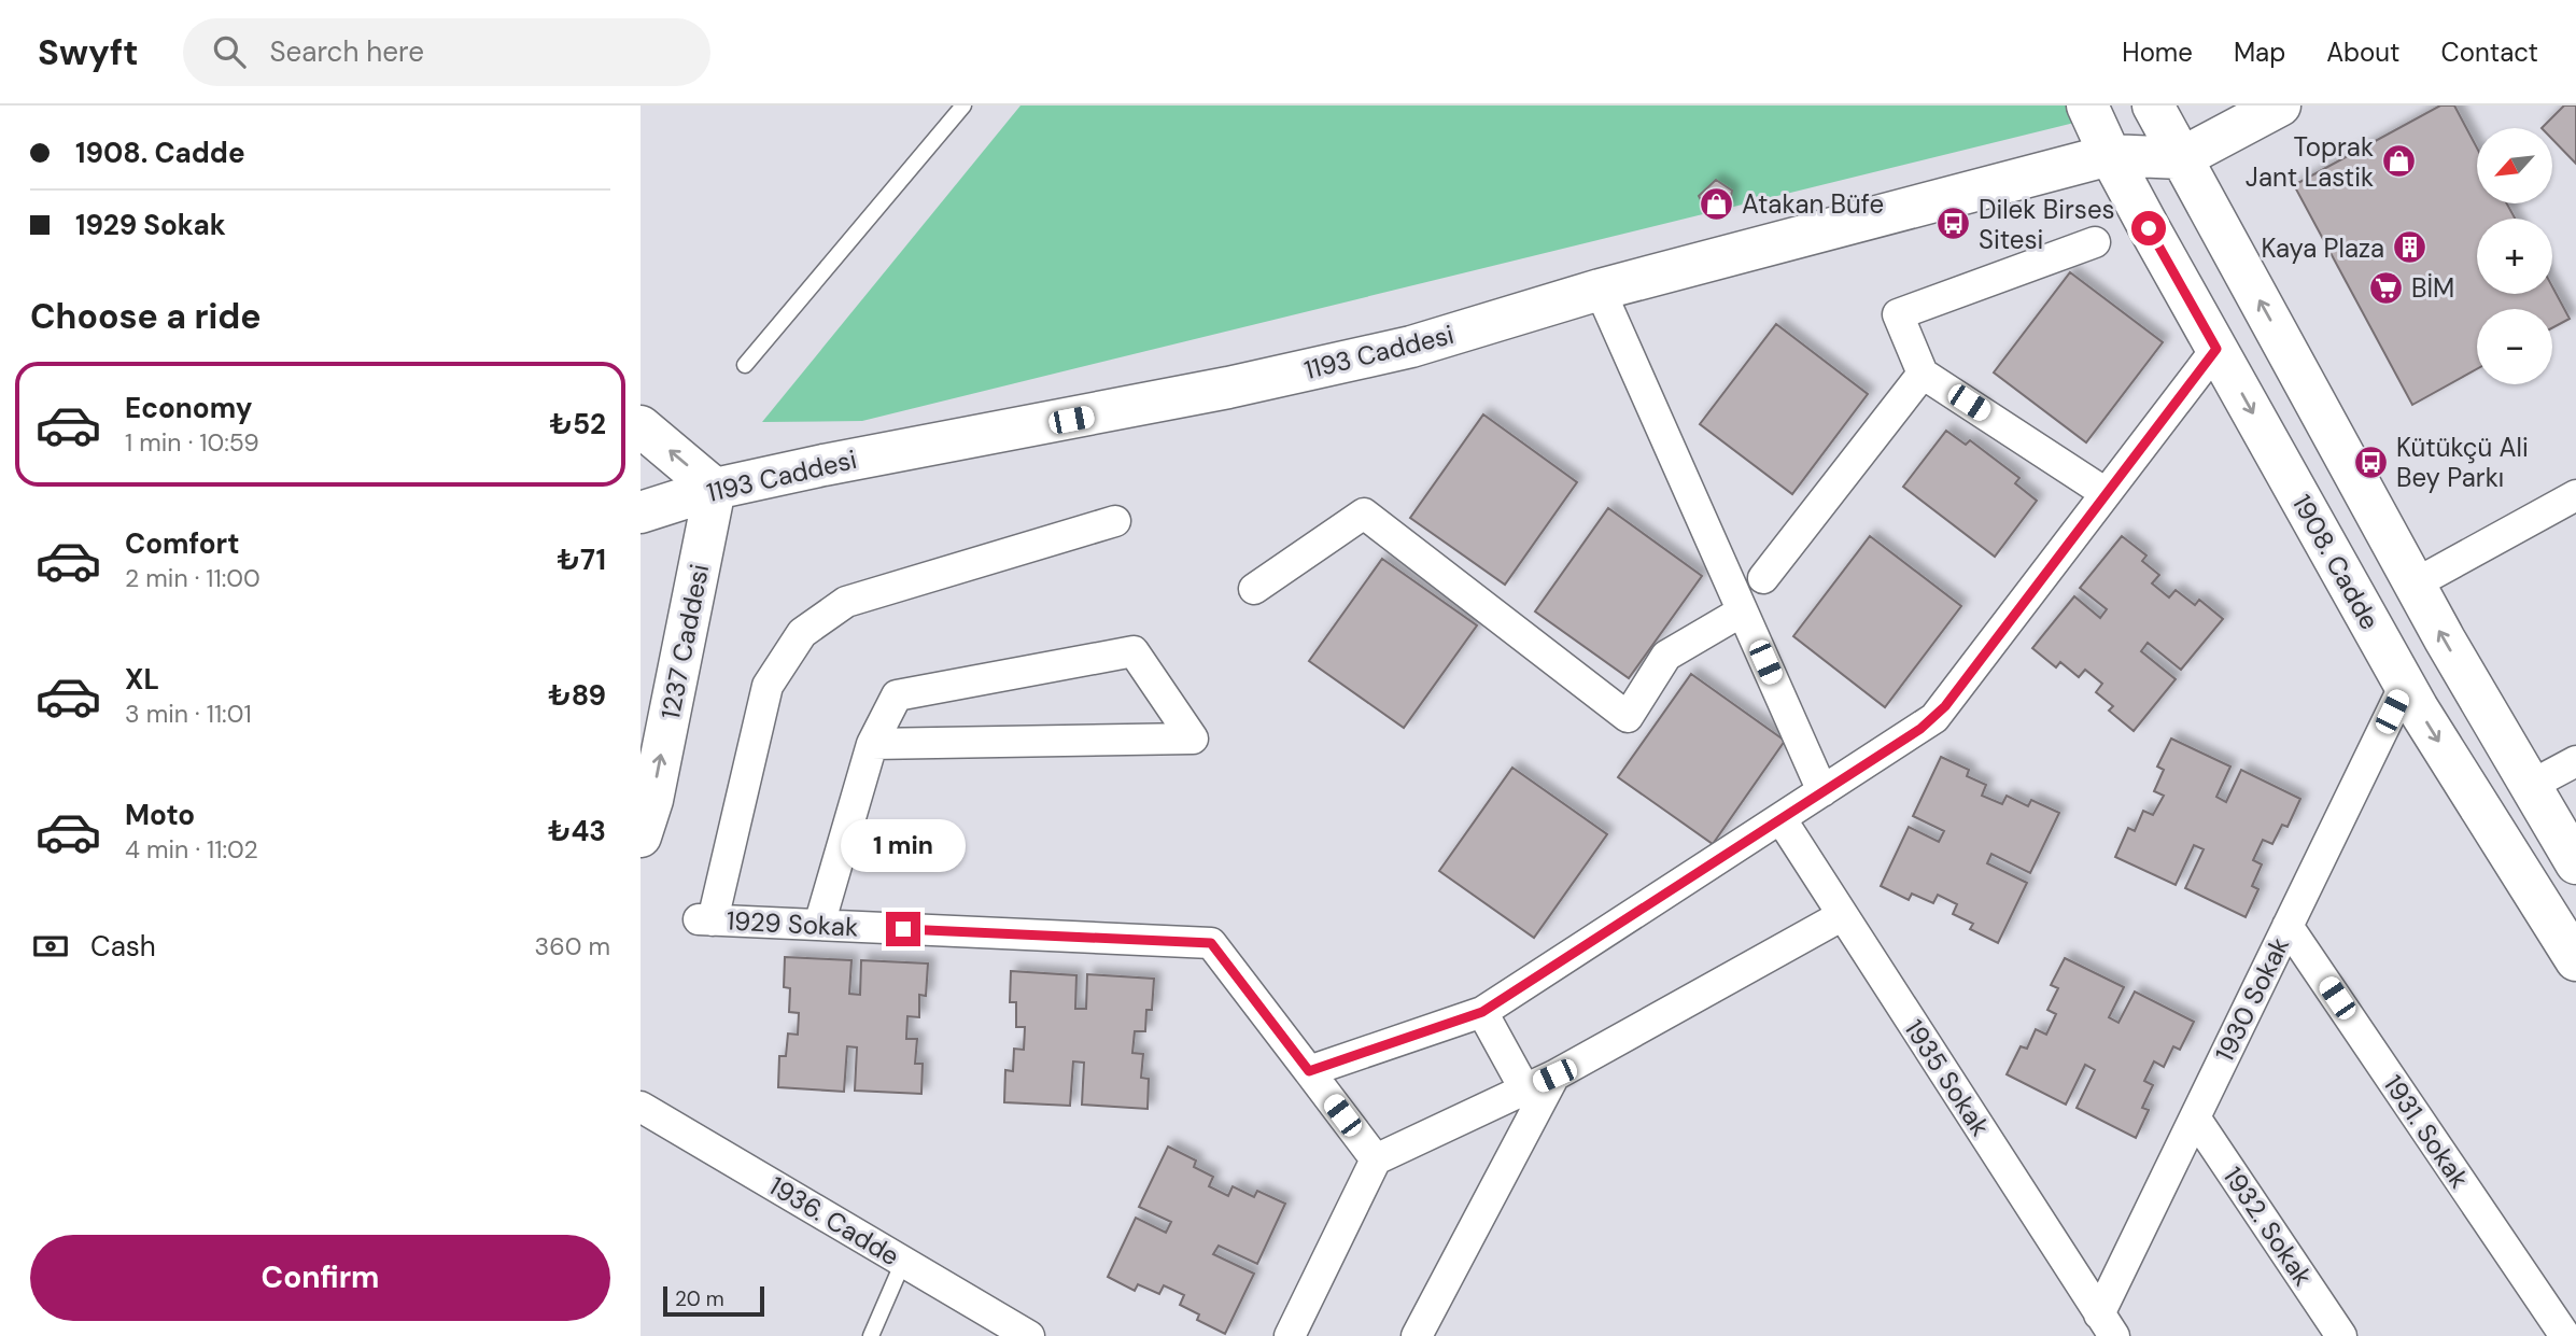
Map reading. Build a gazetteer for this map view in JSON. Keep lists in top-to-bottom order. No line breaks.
{"streets":{"main road":["1193 Caddesi","1908. Cadde","1237 Caddesi"],"street":["1929 Sokak","1930 Sokak","1935 Sokak","1931. Sokak","1936. Cadde","1932. Sokak"]},"crossings":[["1193 Caddesi","1908. Cadde"],["1193 Caddesi","1237 Caddesi"],["1908. Cadde","1930 Sokak"],["1930 Sokak","1935 Sokak"],["1930 Sokak","1931. Sokak"],["1930 Sokak","1932. Sokak"]],"one_way":["1237 Caddesi"],"places":{"shop":["Toprak Jant Lastik","Atakan Büfe"],"bus stop":["Dilek Birses Sitesi","Kütükçü Ali Bey Parkı"],"building":["Kaya Plaza"],"supermarket":["BİM"]},"scale_bar":"20 m","north":"bottom left","page":{"header":"Swyft","search":"Search here","nav":["Home","Map","About","Contact"],"banner":["1908. Cadde","1929 Sokak"],"map_buttons":["+","−"],"heading":"Choose a ride","list":[{"name":"Economy","note":"1 min · 10:59","value":"₺52"},{"name":"Comfort","note":"2 min · 11:00","value":"₺71"},{"name":"XL","note":"3 min · 11:01","value":"₺89"},{"name":"Moto","note":"4 min · 11:02","value":"₺43"}],"bubble":"1 min","pay":["Cash","360 m"],"buttons":"Confirm","scale":"20 m"}}
